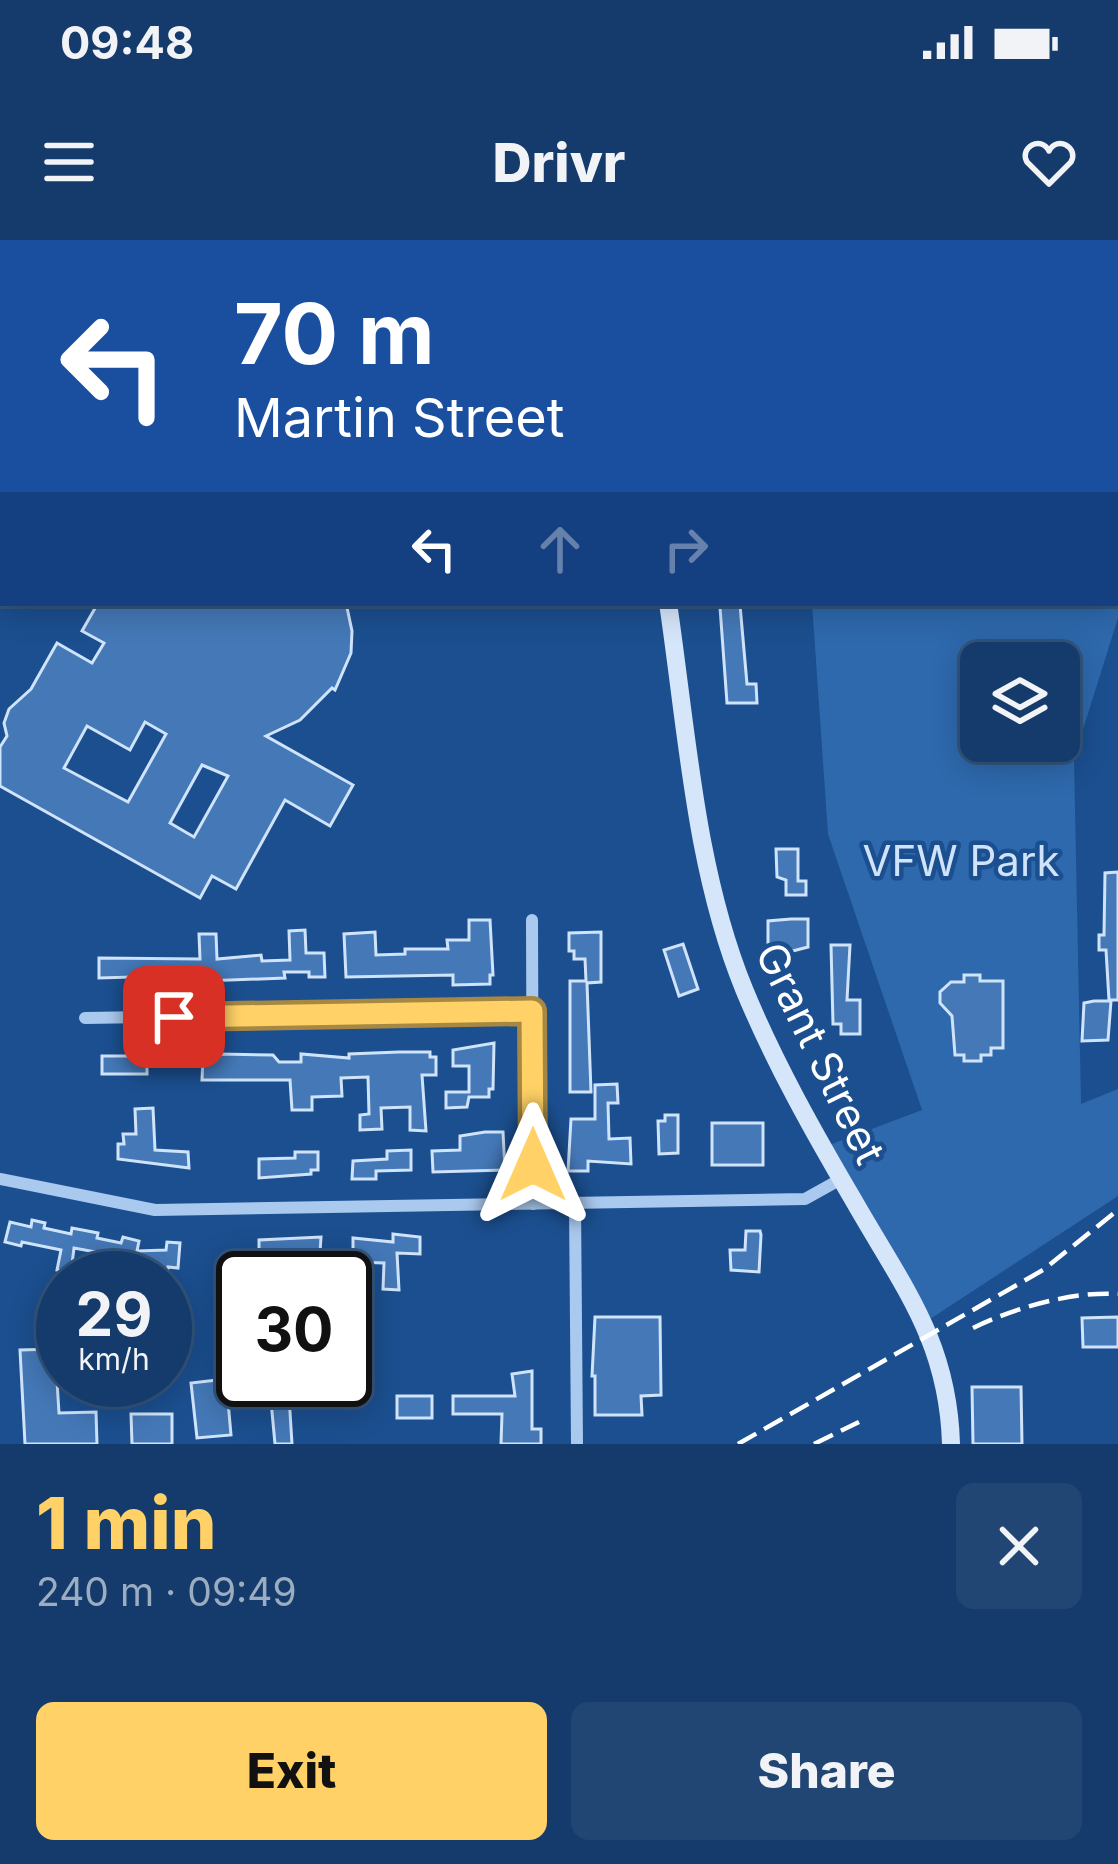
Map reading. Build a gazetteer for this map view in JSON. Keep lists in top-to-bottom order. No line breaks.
{"streets":{"street":["Grant Street"]},"parks":["VFW Park"],"page":{"status":"09:48","header":"Drivr","turn":["70 m","Martin Street"],"speed":"29 km/h","limit":"30","heading":["1 min","240 m · 09:49"],"buttons":["Exit","Share"]}}
